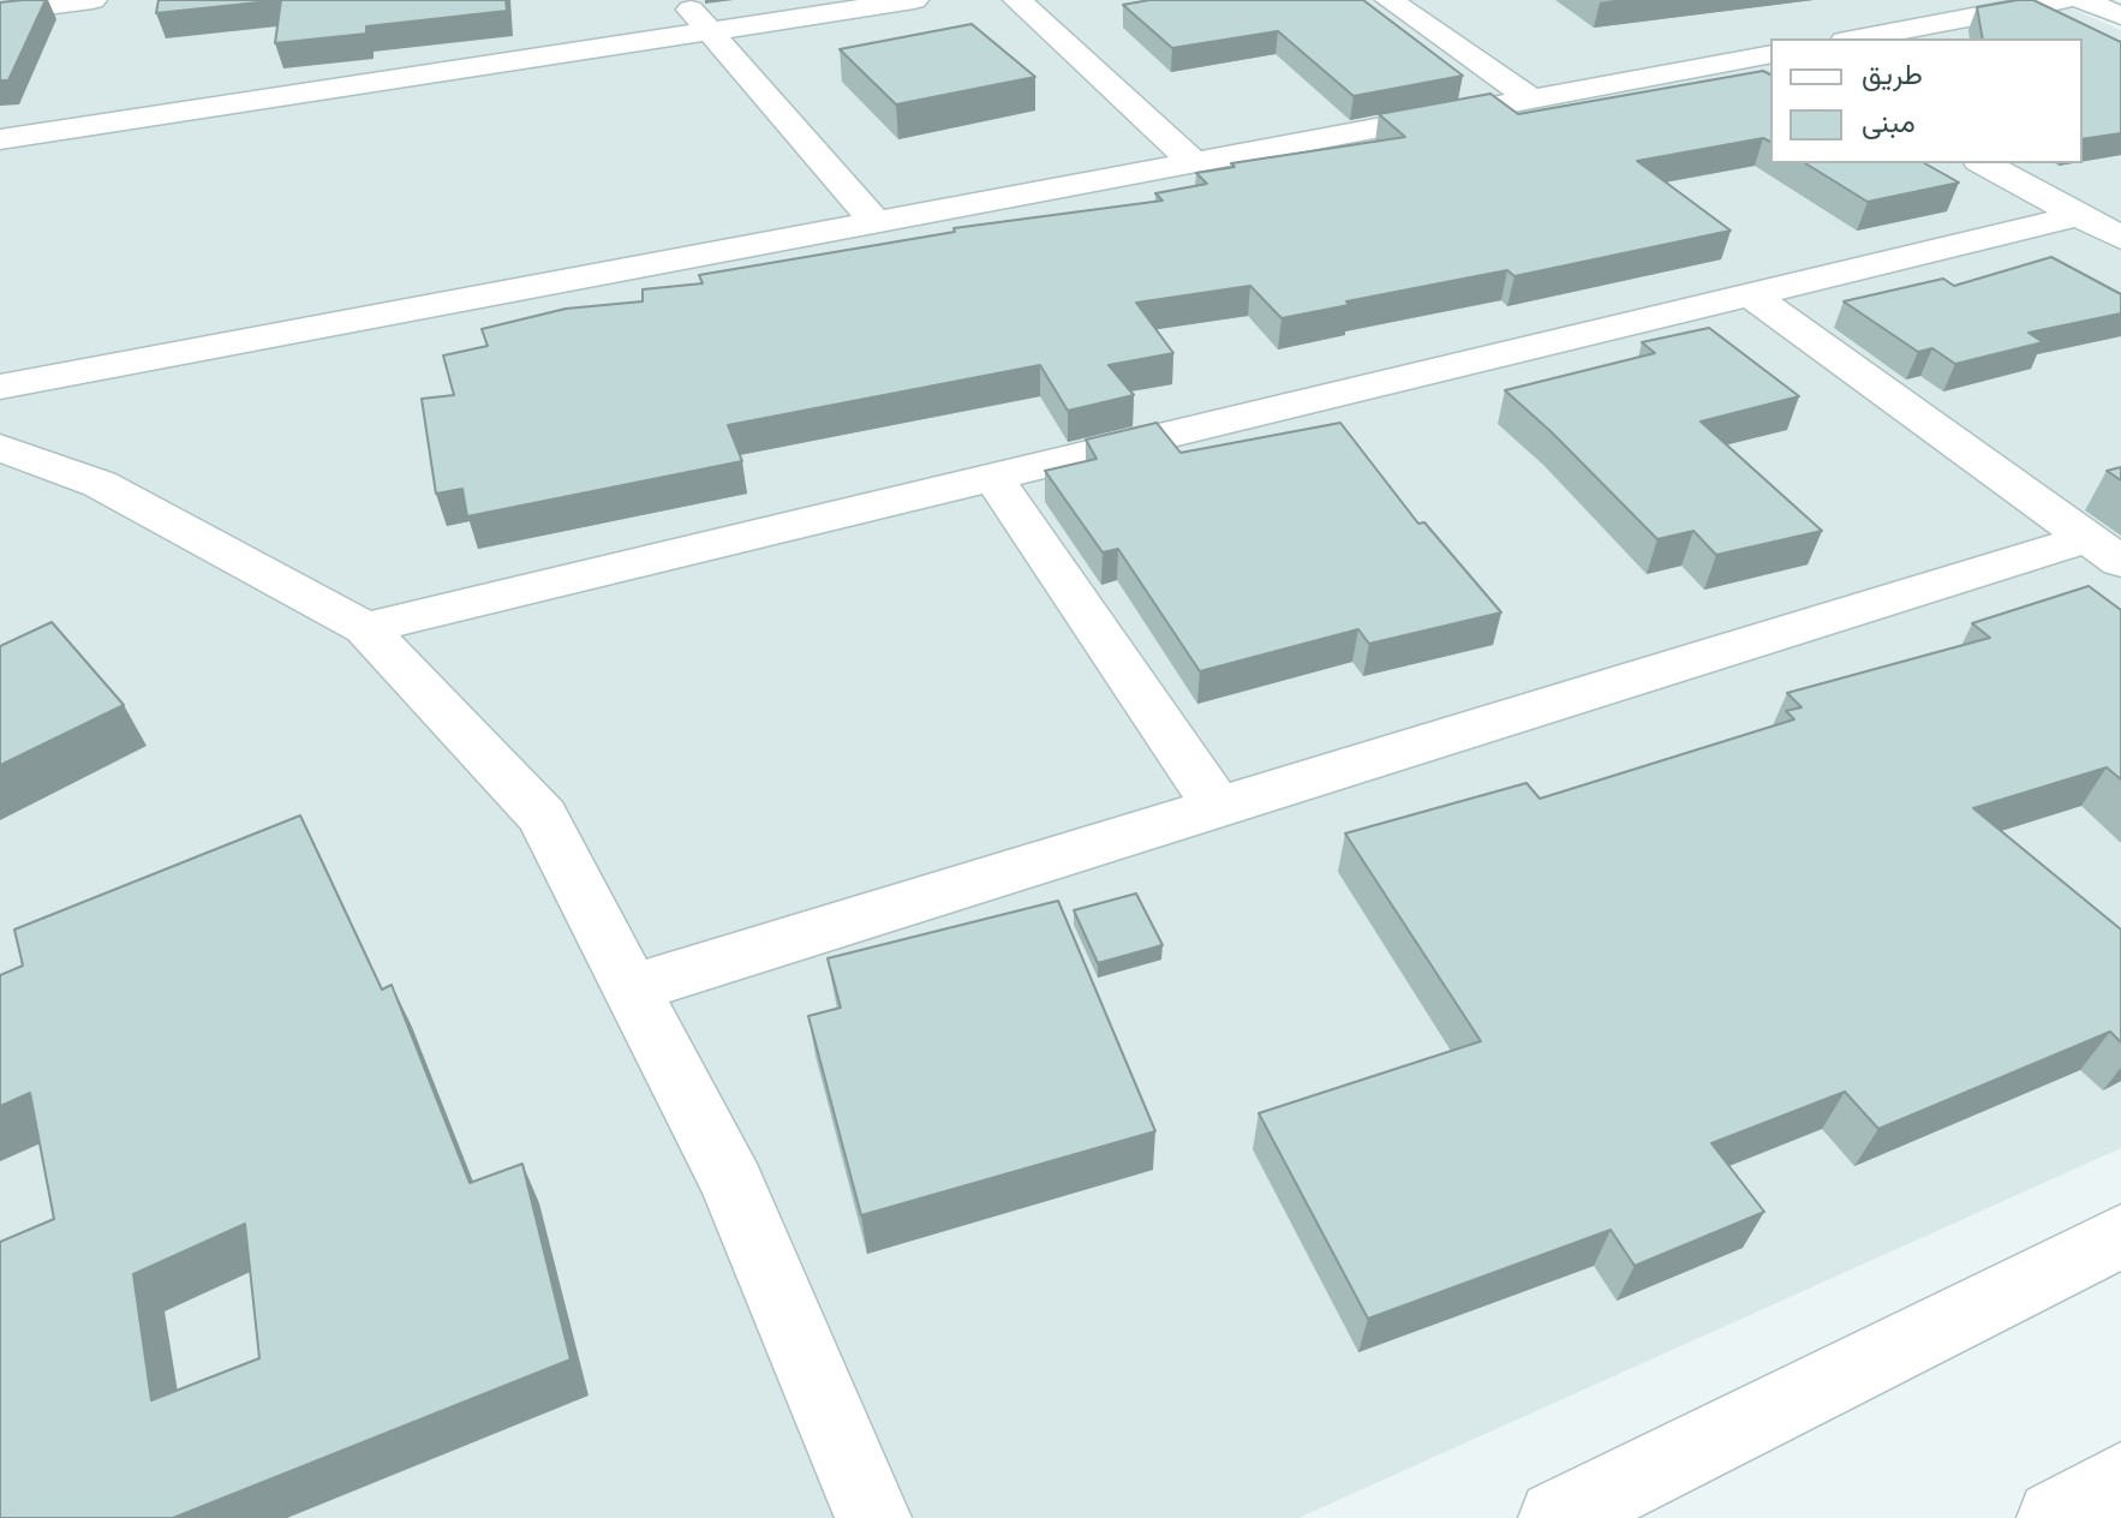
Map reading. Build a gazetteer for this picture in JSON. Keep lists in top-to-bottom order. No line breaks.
{"legend":["طريق","مبنى"]}
